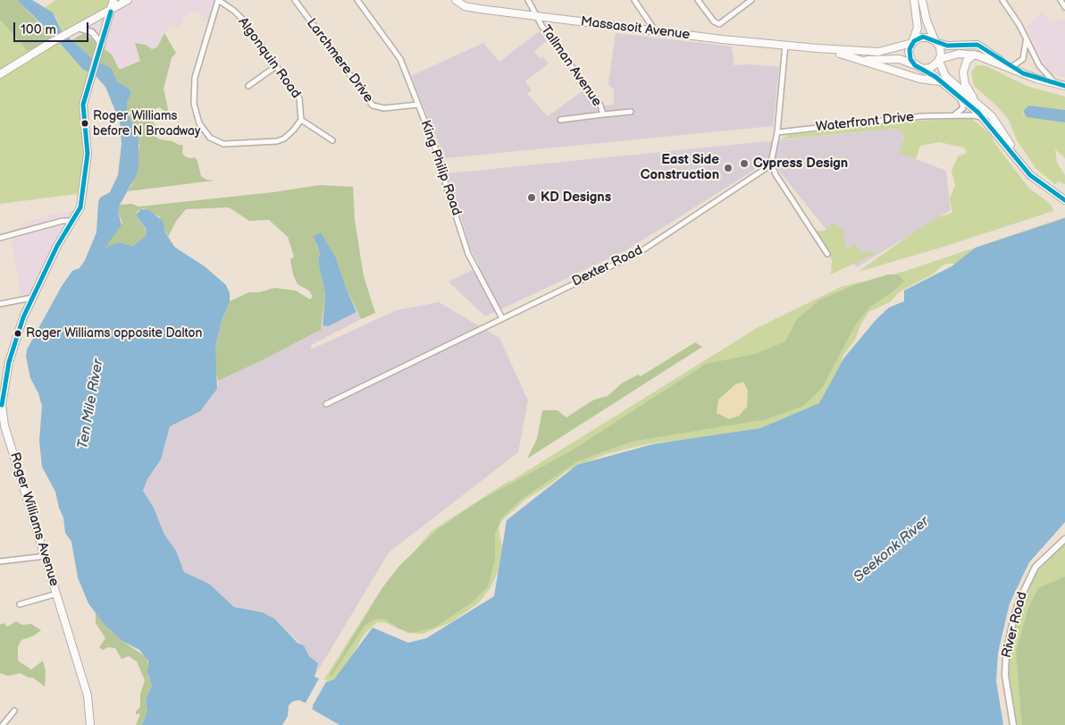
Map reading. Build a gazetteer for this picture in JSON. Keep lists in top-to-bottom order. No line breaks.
{"streets":{"main road":["Massasoit Avenue","Roger Williams Avenue"],"street":["Algonquin Road","Larchmere Drive","Tallman Avenue","Waterfront Drive","King Philip Road","Dexter Road","River Road"]},"crossings":[["Massasoit Avenue","Tallman Avenue"],["Larchmere Drive","King Philip Road"],["King Philip Road","Dexter Road"]],"water":["Ten Mile River","Seekonk River"],"places":["Roger Williams before N Broadway","Cypress Design","East Side Construction","KD Designs","Roger Williams opposite Dalton"],"scale_bar":"100 m"}
